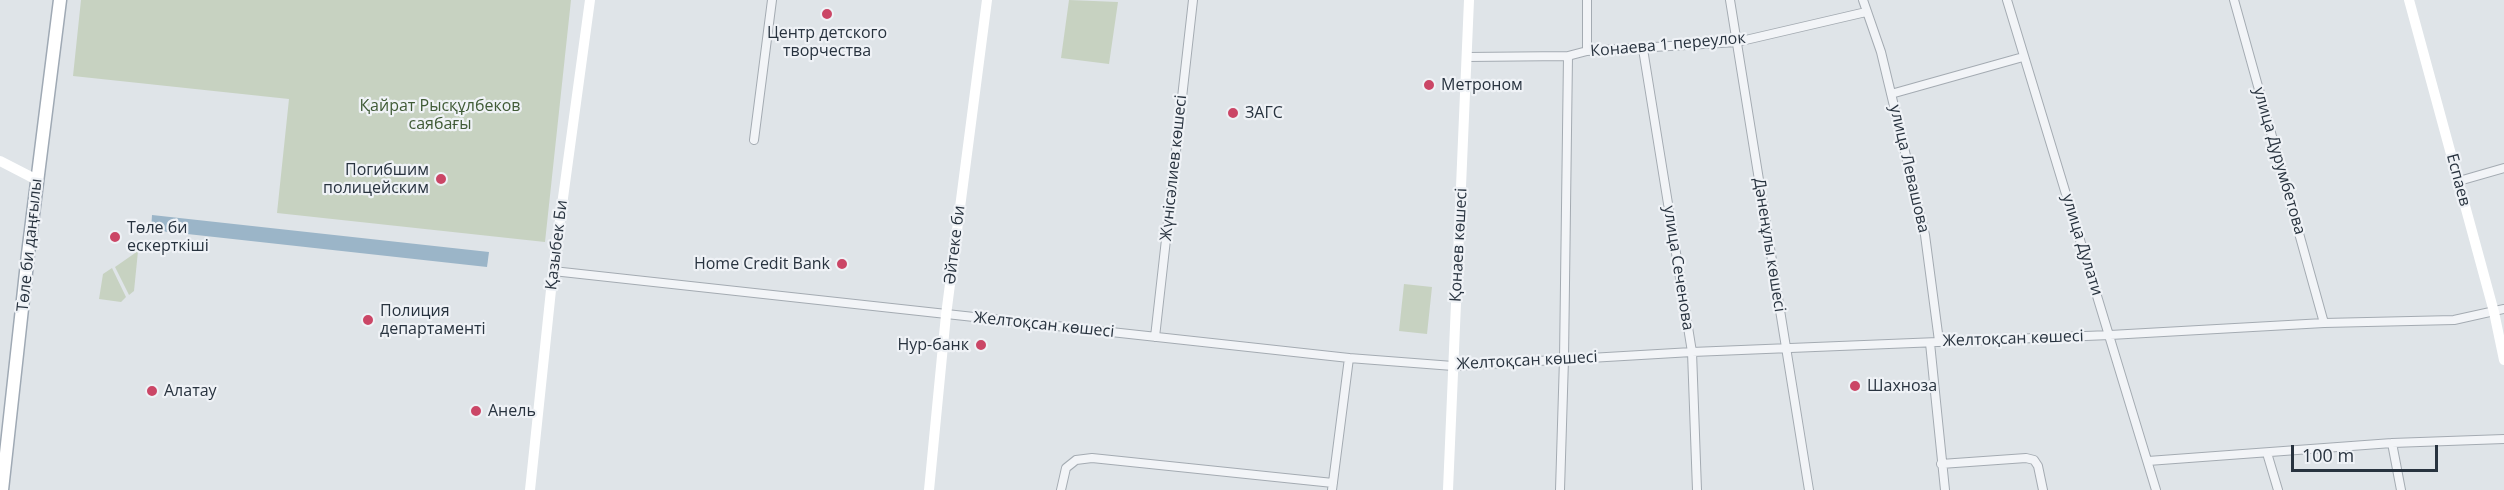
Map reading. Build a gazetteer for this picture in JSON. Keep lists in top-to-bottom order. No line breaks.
{"streets":{"main road":["Төле би даңғылы"],"street":["Конаева 1 переулок","улица Дурумбетова","Жүнісәлиев көшесі","улица Левашова","Еспаев","Қазыбек Би","Әйтеке би","Қонаев көшесі","Дәненұлы көшесі","улица Дулати","улица Сеченова","Желтоқсан көшесі"]},"crossings":[["Конаева 1 переулок","улица Левашова"],["Конаева 1 переулок","Қонаев көшесі"],["Конаева 1 переулок","Дәненұлы көшесі"],["Конаева 1 переулок","улица Сеченова"],["улица Дурумбетова","Желтоқсан көшесі"],["Жүнісәлиев көшесі","Желтоқсан көшесі"],["улица Левашова","Желтоқсан көшесі"],["Еспаев","Желтоқсан көшесі"],["Қазыбек Би","Желтоқсан көшесі"],["Әйтеке би","Желтоқсан көшесі"],["Қонаев көшесі","Желтоқсан көшесі"],["Дәненұлы көшесі","Желтоқсан көшесі"],["улица Дулати","Желтоқсан көшесі"],["улица Сеченова","Желтоқсан көшесі"]],"parks":["Қайрат Рысқұлбеков саябағы"],"places":["Центр детского творчества","Метроном","ЗАГС","Погибшим полицейским","Төле би ескерткіші","Home Credit Bank","Полиция департаменті","Нур-банк","Шахноза","Алатау","Анель"],"scale_bar":"100 m"}
